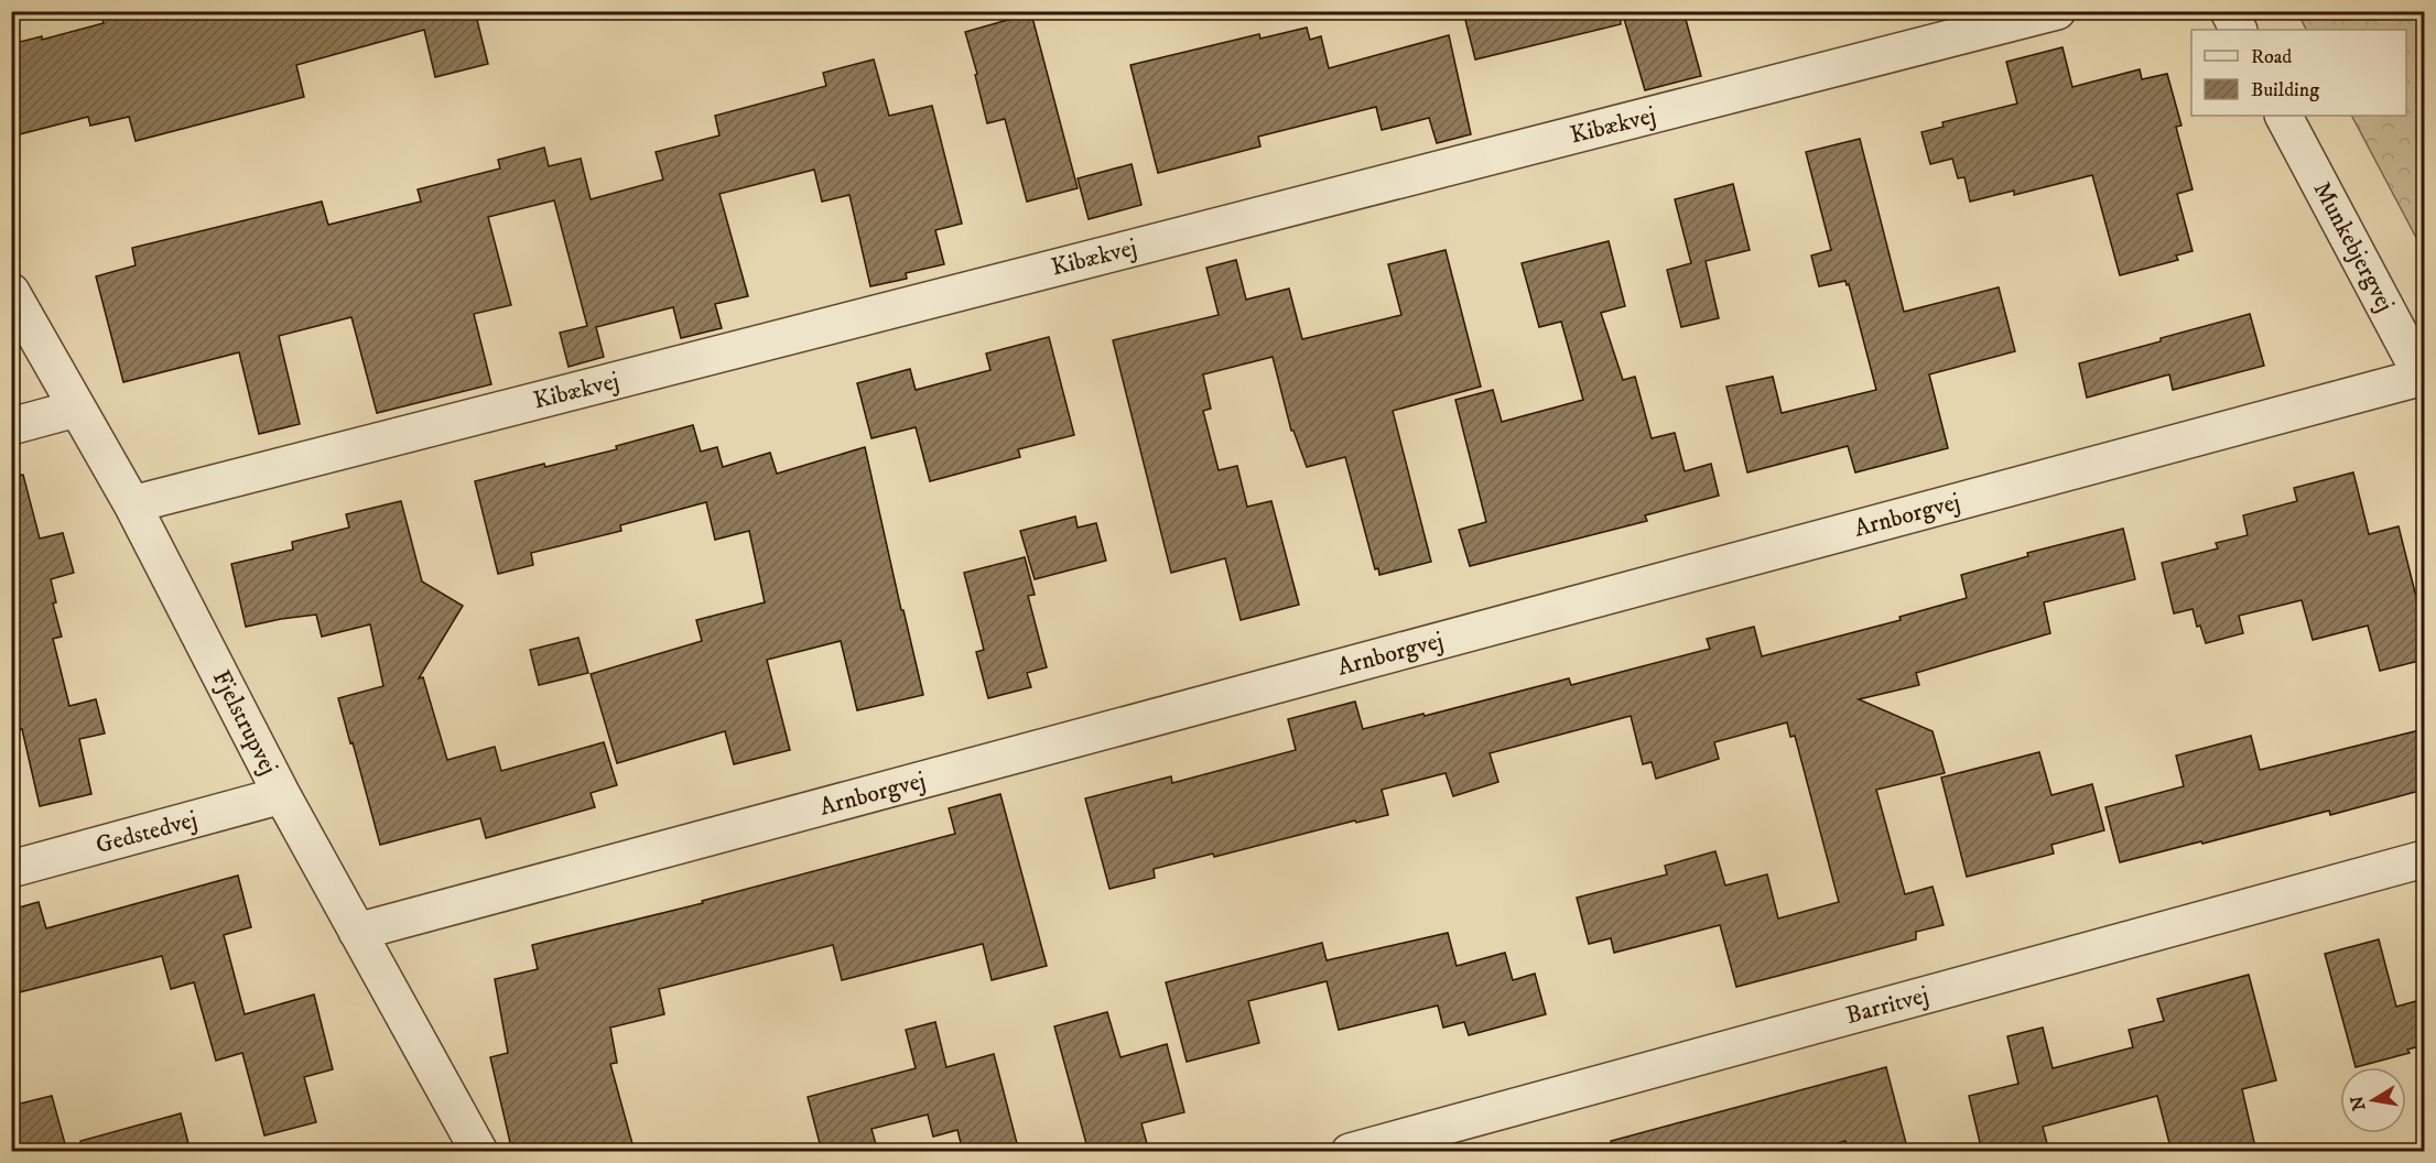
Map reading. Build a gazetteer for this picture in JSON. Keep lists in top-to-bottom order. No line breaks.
{"streets":{"street":["Kibækvej","Munkebjergvej","Arnborgvej","Fjelstrupvej","Gedstedvej","Barritvej"]},"crossings":[["Kibækvej","Fjelstrupvej"],["Munkebjergvej","Arnborgvej"],["Arnborgvej","Fjelstrupvej"],["Fjelstrupvej","Gedstedvej"]],"legend":["Road","Building"],"north":"left"}
